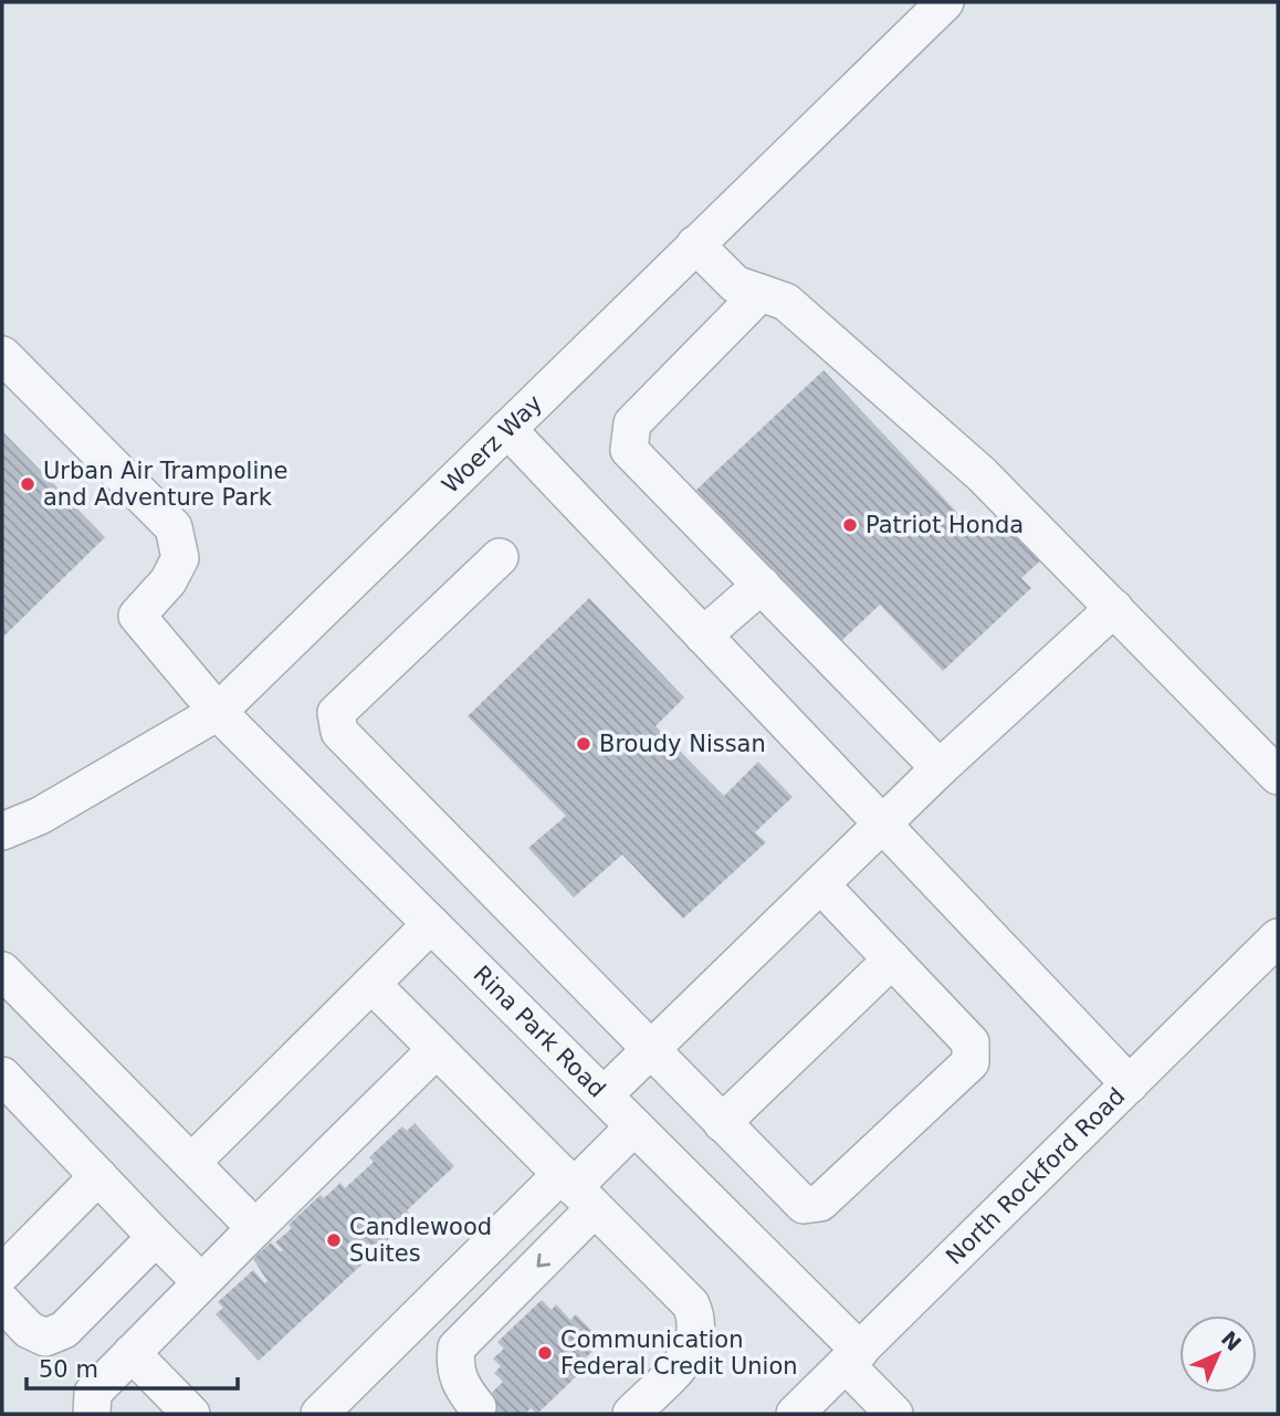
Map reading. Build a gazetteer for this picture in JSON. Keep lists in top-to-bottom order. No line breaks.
{"streets":{"street":["Woerz Way","Rina Park Road","North Rockford Road"]},"crossings":[["Woerz Way","Rina Park Road"],["Rina Park Road","North Rockford Road"]],"places":["Urban Air Trampoline and Adventure Park","Patriot Honda","Broudy Nissan","Candlewood Suites","Communication Federal Credit Union"],"scale_bar":"50 m","north":"top right"}
